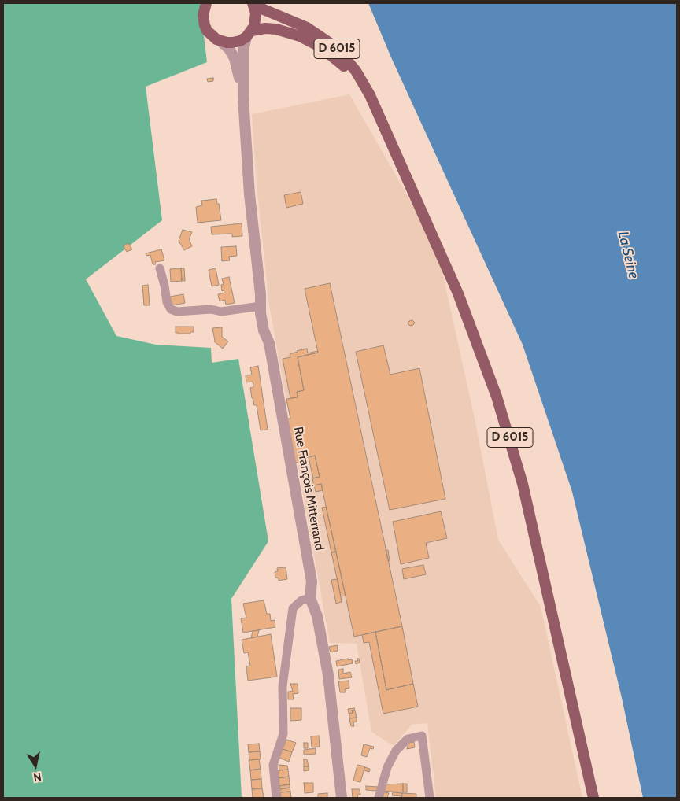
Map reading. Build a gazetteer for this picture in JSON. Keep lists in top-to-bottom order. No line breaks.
{"streets":{"main road":["D 6015"],"street":["Rue François Mitterrand"]},"water":["La Seine"],"north":"bottom"}
